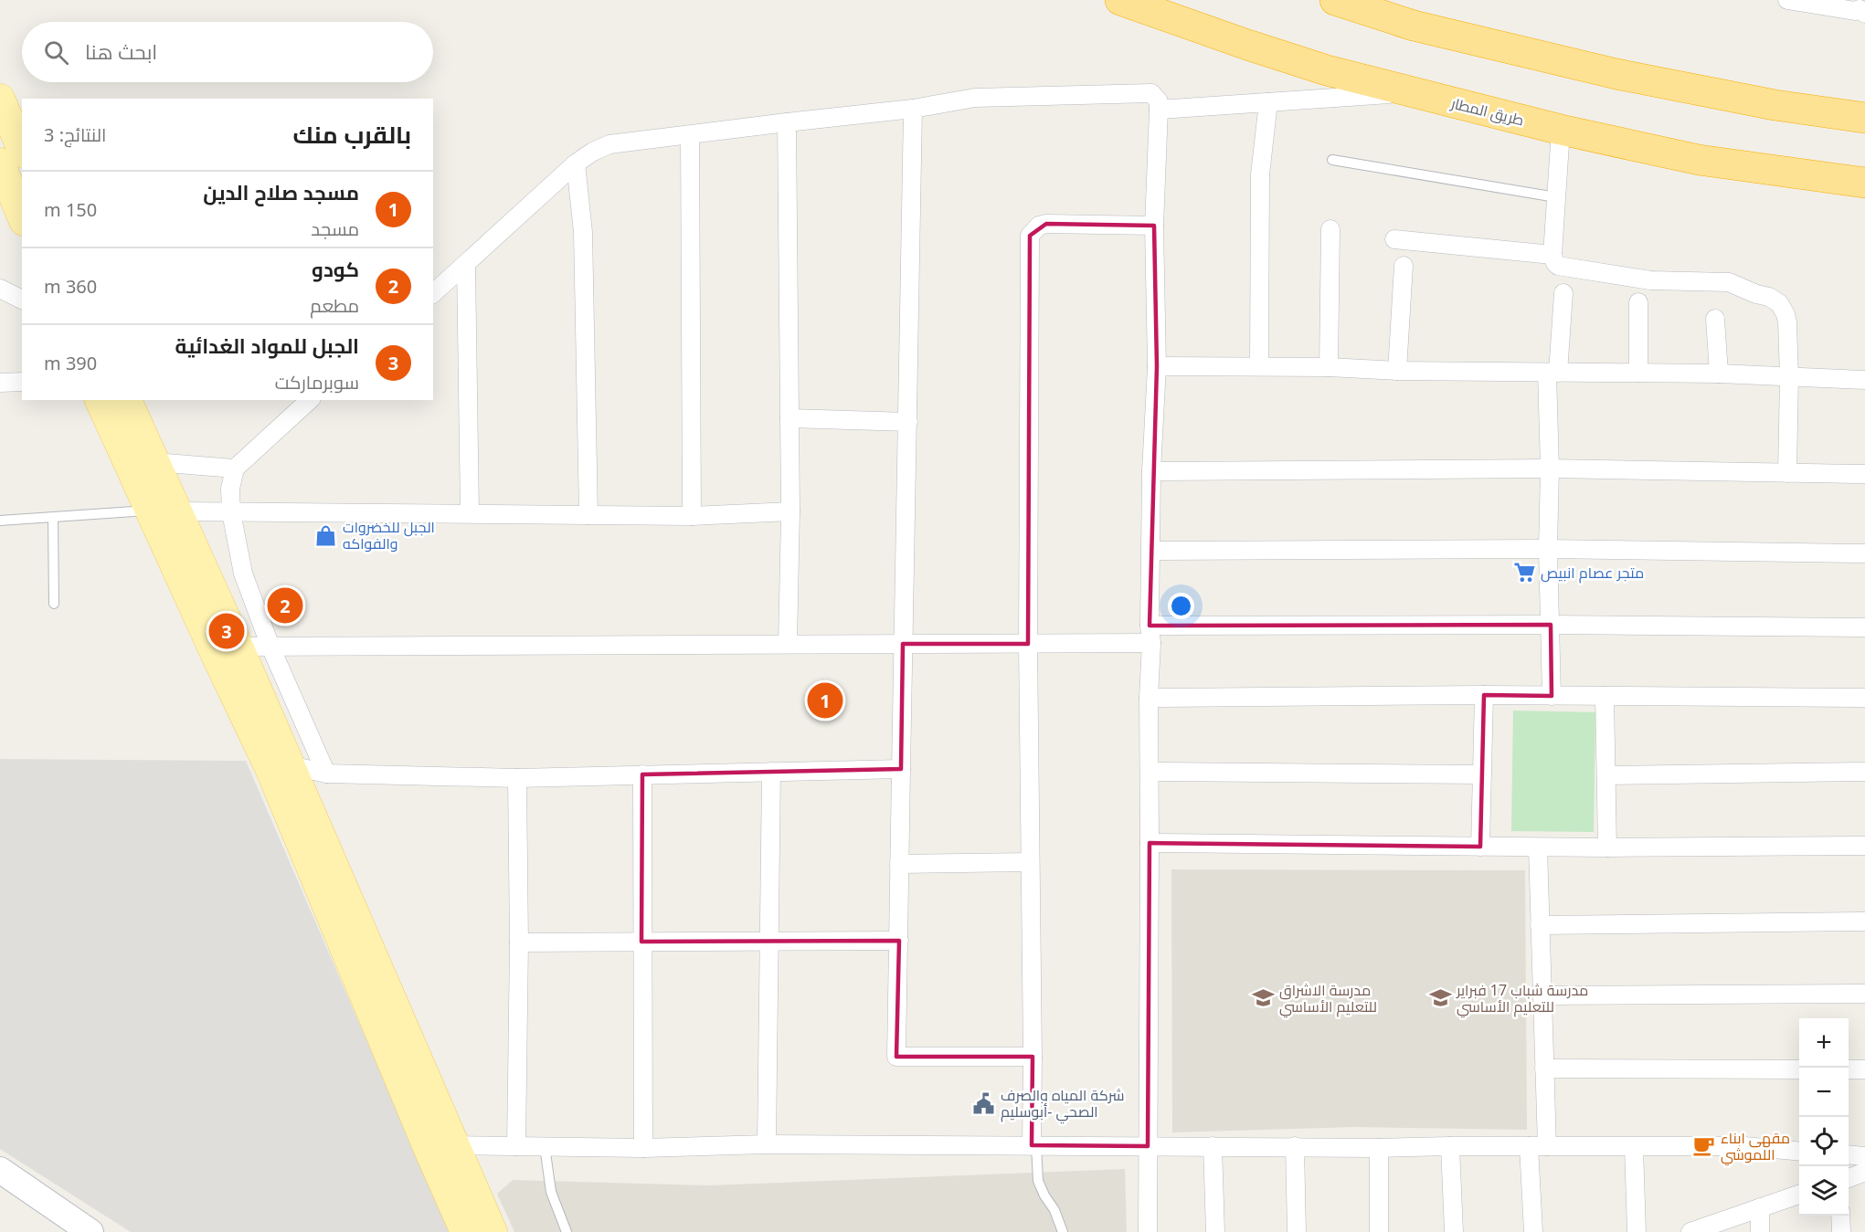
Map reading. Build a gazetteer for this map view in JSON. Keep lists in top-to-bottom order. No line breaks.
{"streets":{"highway":["طريق المطار"]},"places":{"shop":["الجبل للخضروات والفواكه"],"supermarket":["متجر عصام انبيص"],"school or university":["مدرسة الاشراق للتعليم الأساسي","مدرسة شباب 17 فبراير للتعليم الأساسي"],"public building":["شركة المياه والصرف الصحي -أبوسليم"],"cafe":["مقهى ابناء اللموشي"]},"page":{"search":"ابحث هنا","heading":["بالقرب منك","النتائج: 3"],"list":[{"mark":"1","name":"مسجد صلاح الدين","note":"مسجد","value":"150 m"},{"mark":"2","name":"كودو","note":"مطعم","value":"360 m"},{"mark":"3","name":"الجبل للمواد الغدائية","note":"سوبرماركت","value":"390 m"}],"pins":["2","3","1"],"map_buttons":["+","−"]}}
